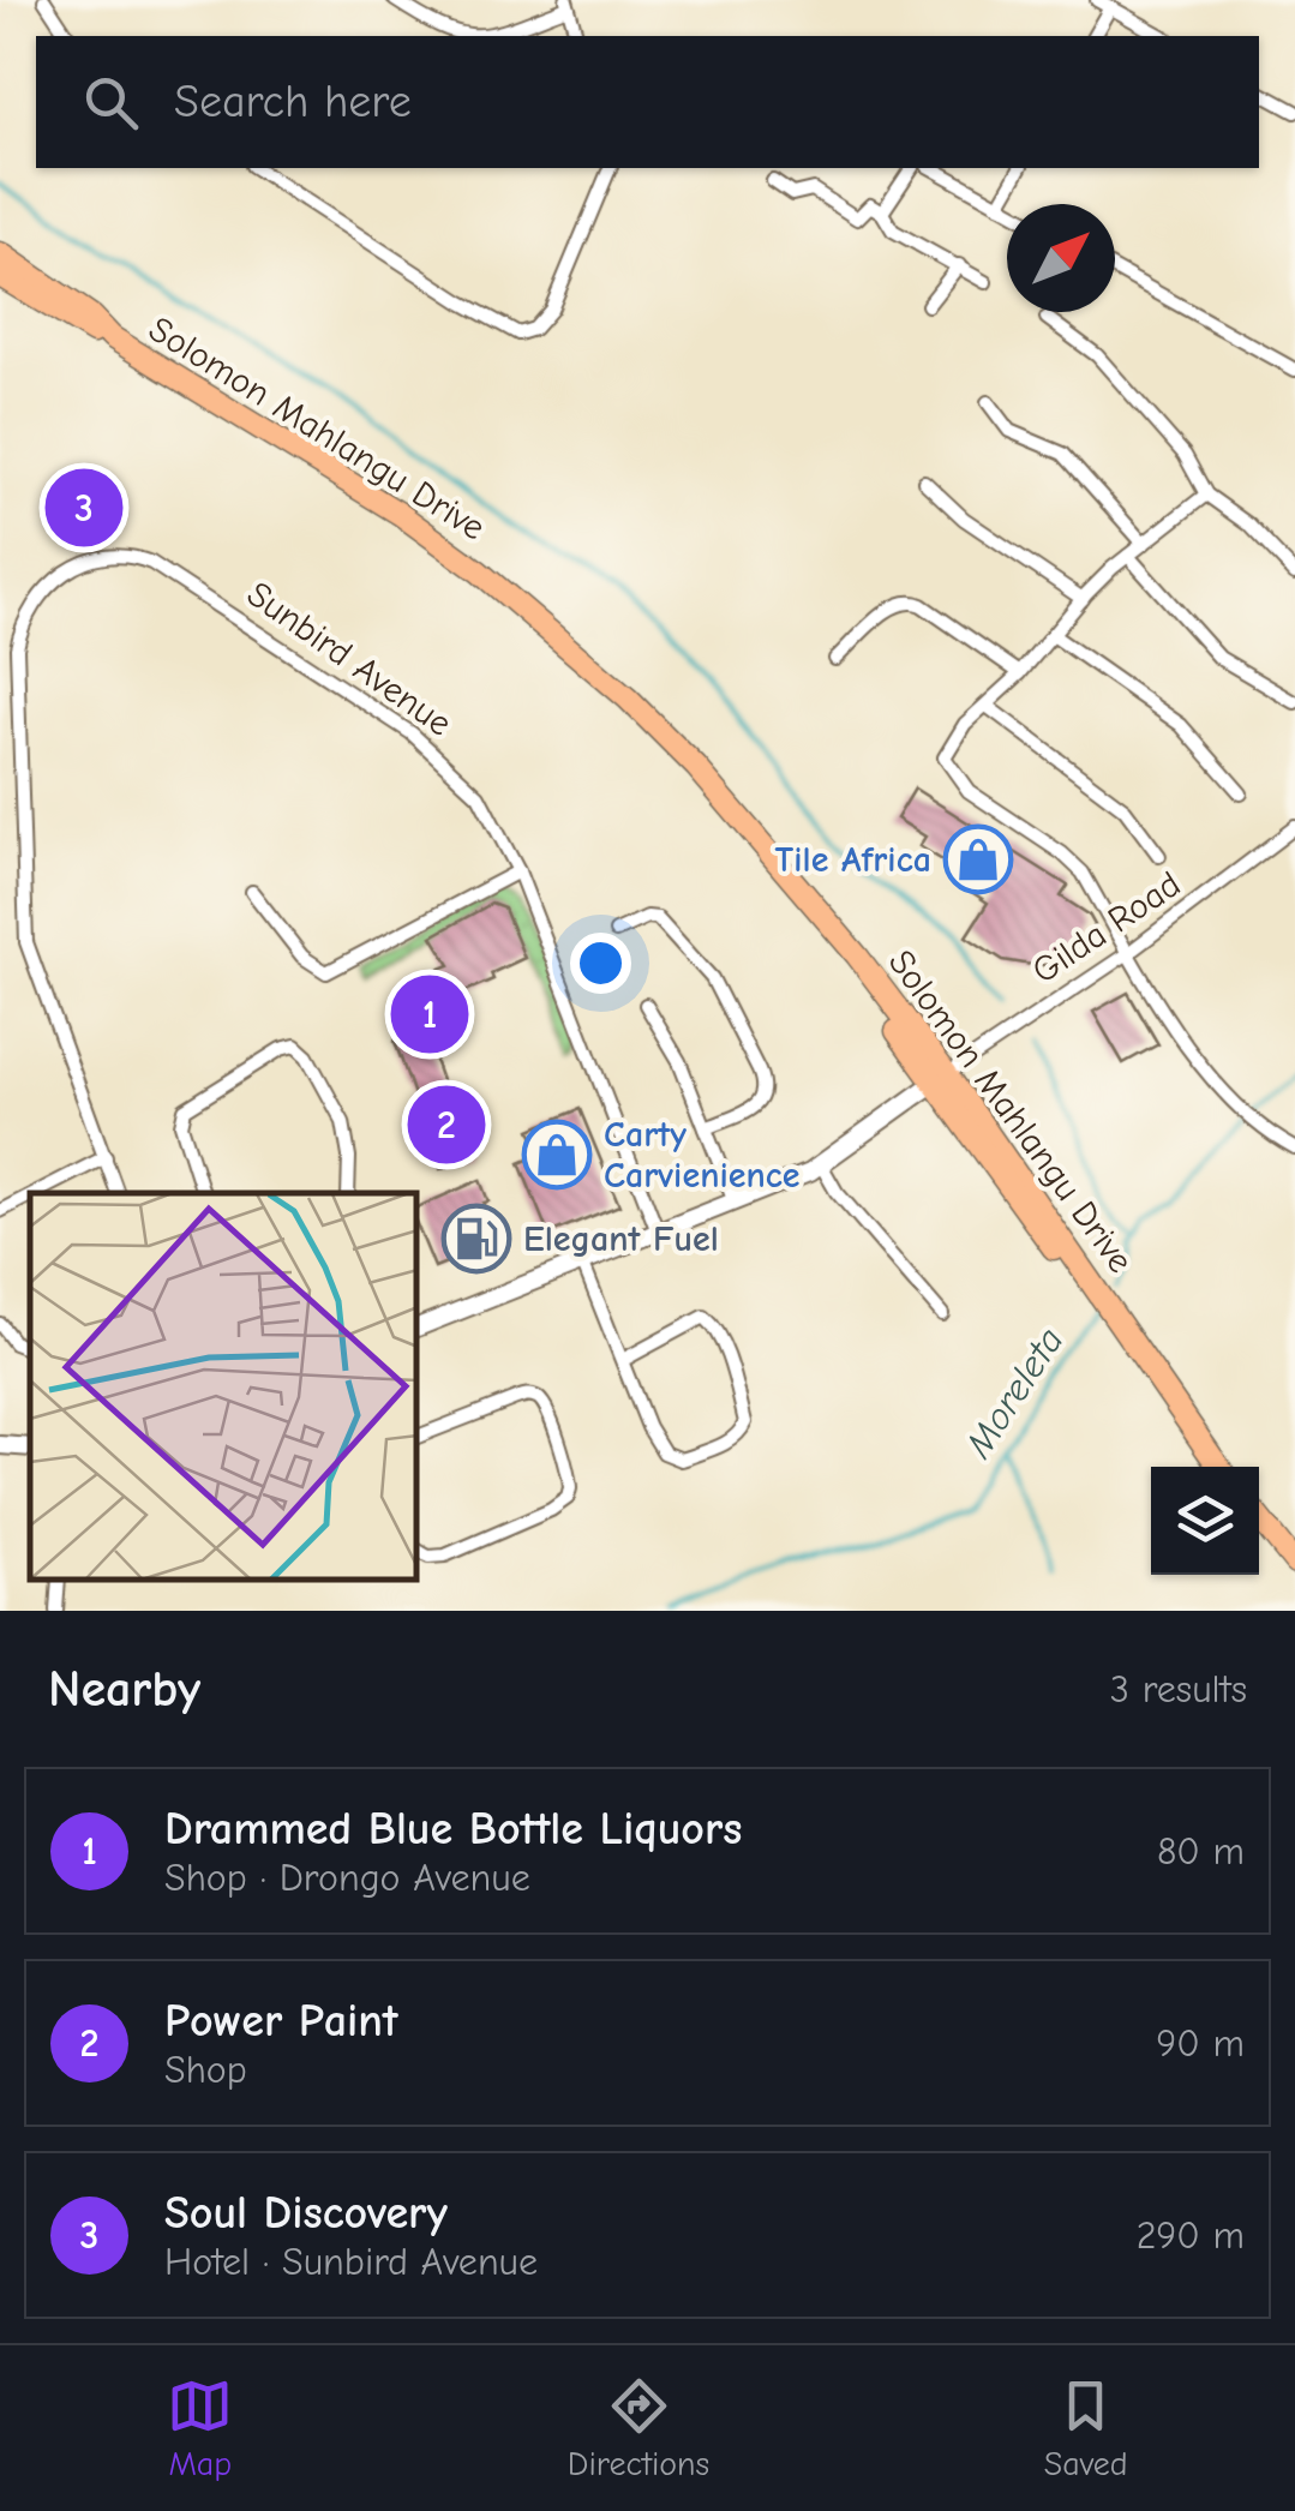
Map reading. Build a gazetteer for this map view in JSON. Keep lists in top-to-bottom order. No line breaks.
{"streets":{"main road":["Solomon Mahlangu Drive"],"street":["Sunbird Avenue","Gilda Road"]},"crossings":[["Solomon Mahlangu Drive","Gilda Road"]],"water":["Moreleta"],"places":{"shop":["Tile Africa","Carty Carvienience"],"fuel station":["Elegant Fuel"]},"north":"top right","page":{"search":"Search here","pins":["3","1","2"],"heading":["Nearby","3 results"],"list":[{"mark":"1","name":"Drammed Blue Bottle Liquors","note":"Shop · Drongo Avenue","value":"80 m"},{"mark":"2","name":"Power Paint","note":"Shop","value":"90 m"},{"mark":"3","name":"Soul Discovery","note":"Hotel · Sunbird Avenue","value":"290 m"}],"nav":["Map","Directions","Saved"]}}
